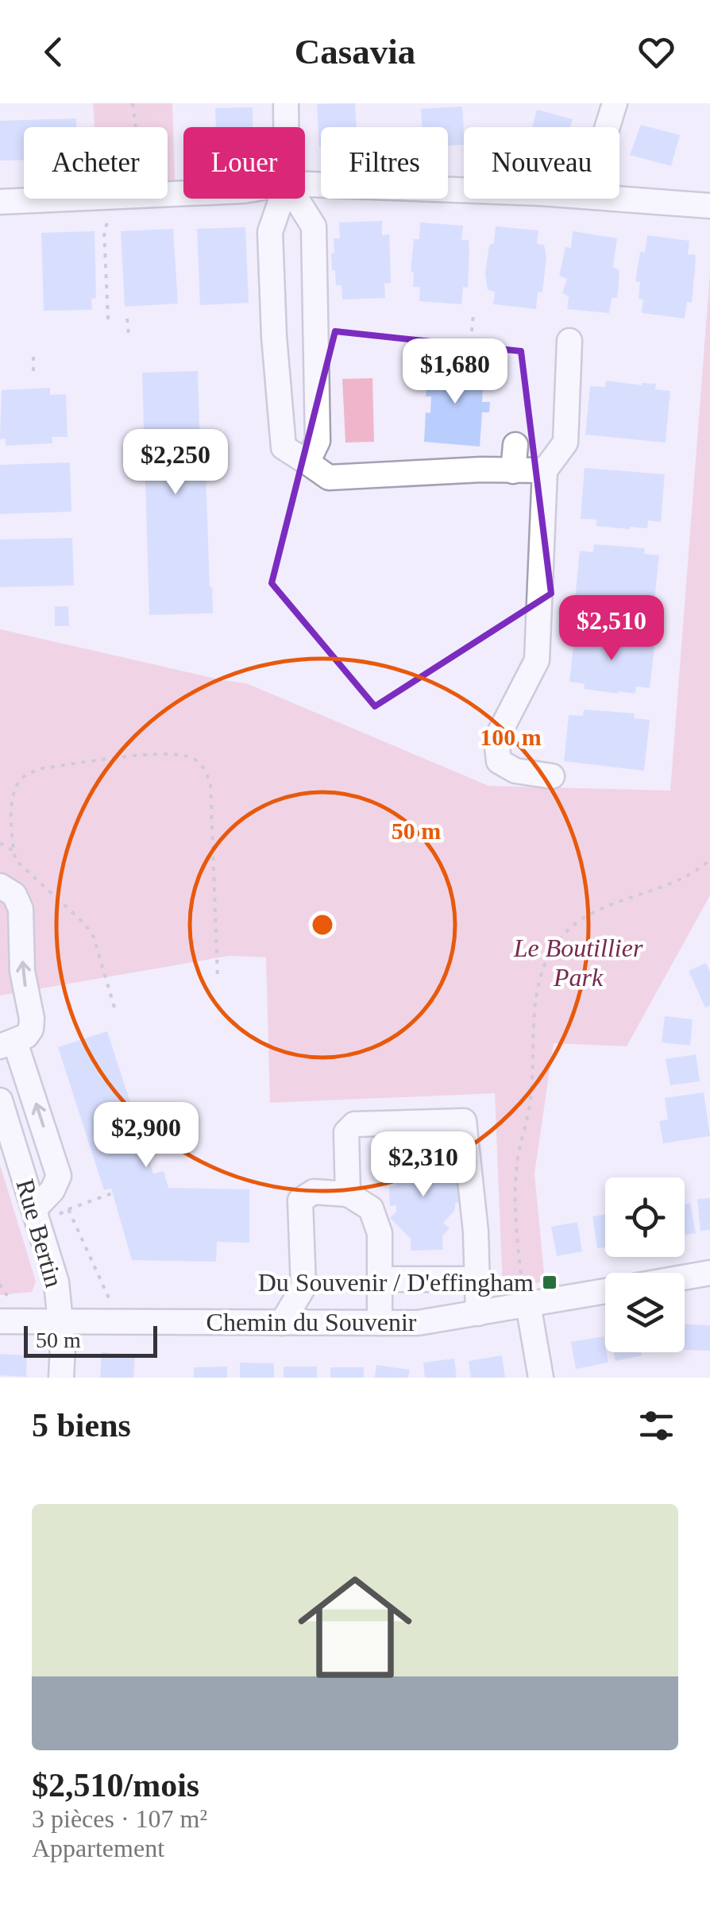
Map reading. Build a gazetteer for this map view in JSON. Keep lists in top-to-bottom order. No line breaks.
{"streets":{"street":["Rue Bertin","Chemin du Souvenir"]},"crossings":[["Rue Bertin","Chemin du Souvenir"]],"parks":["Le Boutillier Park"],"places":{"transit":["Du Souvenir / D'effingham"]},"scale_bar":"50 m","page":{"header":"Casavia","chip":["Acheter","Louer","Filtres","Nouveau"],"price":["$1,680","$2,250","$2,510","$2,900","$2,310"],"scale":"50 m","heading":"5 biens","list":[{"name":"$2,510/mois","note":"3 pièces · 107 m² · Appartement"}]},"rings":["100 m","50 m"]}
